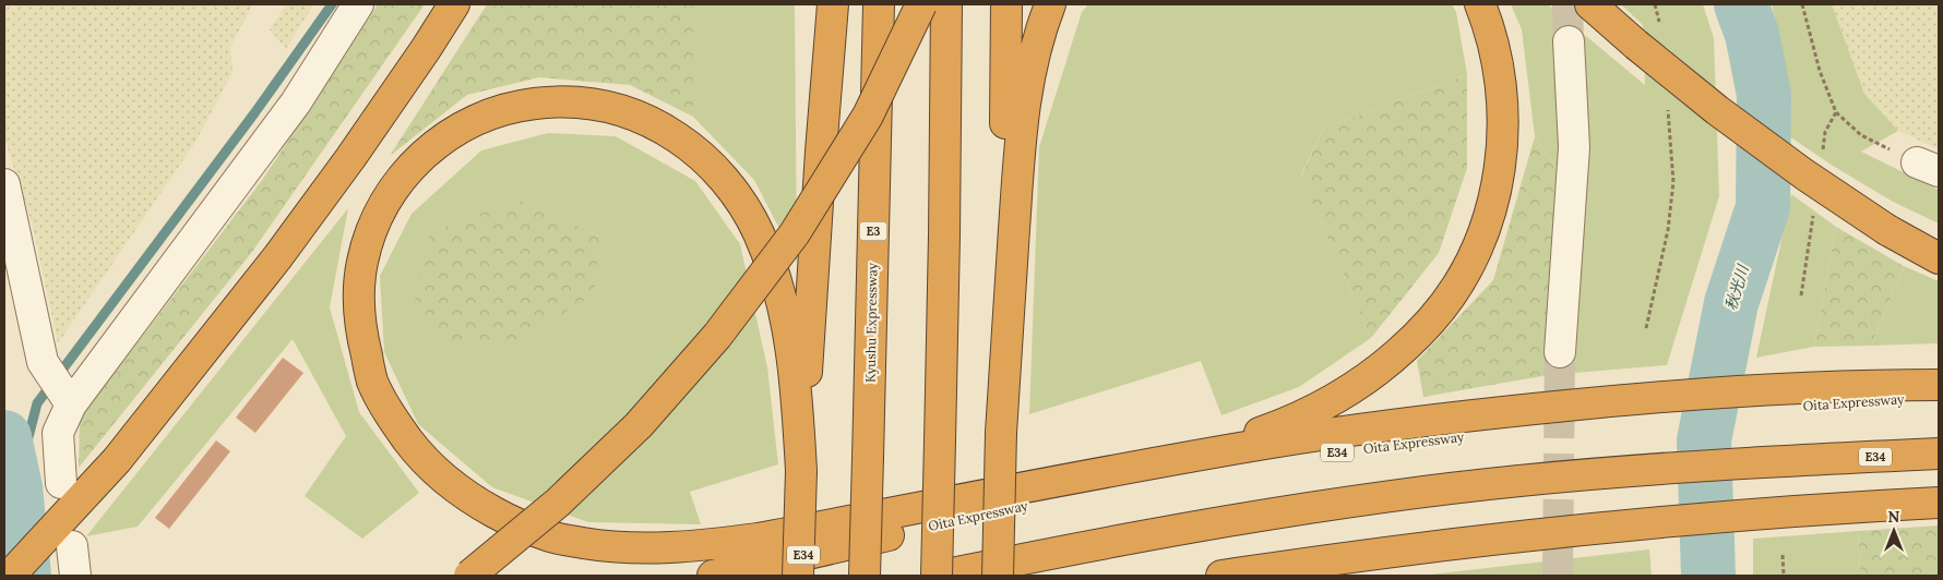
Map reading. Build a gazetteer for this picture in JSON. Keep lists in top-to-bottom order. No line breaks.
{"streets":{"highway":["E3","Kyushu Expressway","Oita Expressway","E34"]},"water":["秋光川"],"north":"top"}
